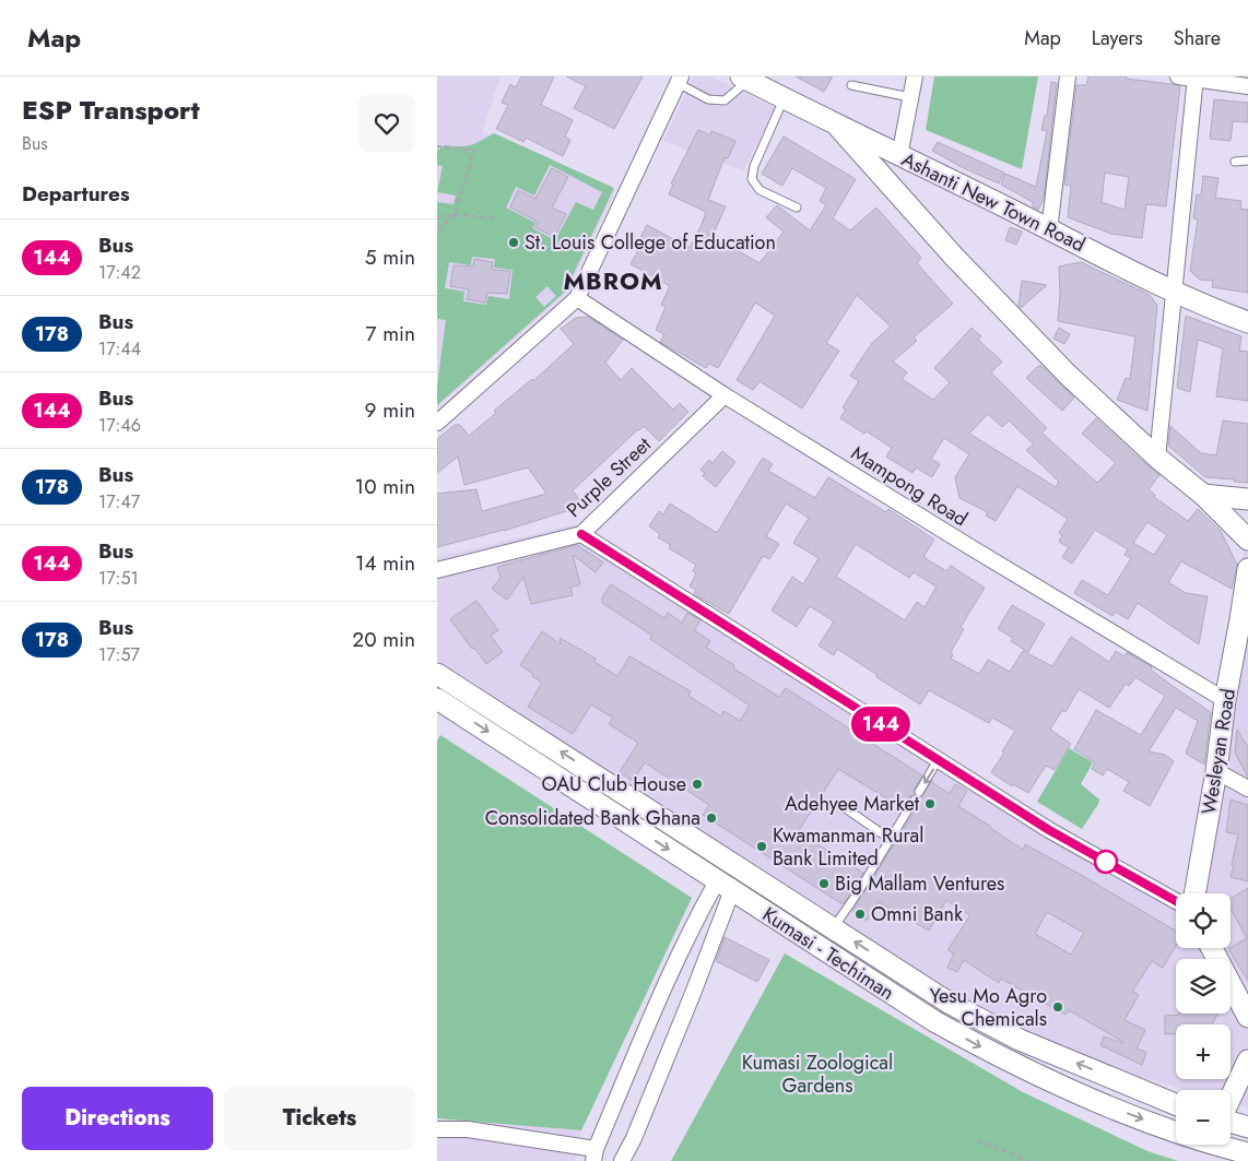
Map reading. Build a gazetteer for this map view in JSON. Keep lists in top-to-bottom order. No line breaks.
{"streets":{"main road":["Ashanti New Town Road","Wesleyan Road","Kumasi - Techiman"],"street":["Purple Street","Mampong Road"]},"crossings":[["Purple Street","Mampong Road"],["Mampong Road","Wesleyan Road"]],"districts":["MBROM"],"parks":["Kumasi Zoological Gardens"],"places":["St. Louis College of Education","OAU Club House","Adehyee Market","Consolidated Bank Ghana","Kwamanman Rural Bank Limited","Big Mallam Ventures","Omni Bank","Yesu Mo Agro Chemicals"],"lines":["bus line 144"],"page":{"header":"Map","nav":["Map","Layers","Share"],"heading":[["ESP Transport","Bus"],"Departures"],"on_map":"144","list":[{"mark":"144","name":"Bus","note":"17:42","value":"5 min"},{"mark":"178","name":"Bus","note":"17:44","value":"7 min"},{"mark":"144","name":"Bus","note":"17:46","value":"9 min"},{"mark":"178","name":"Bus","note":"17:47","value":"10 min"},{"mark":"144","name":"Bus","note":"17:51","value":"14 min"},{"mark":"178","name":"Bus","note":"17:57","value":"20 min"}],"map_buttons":["+","−"],"buttons":["Directions","Tickets"]}}
